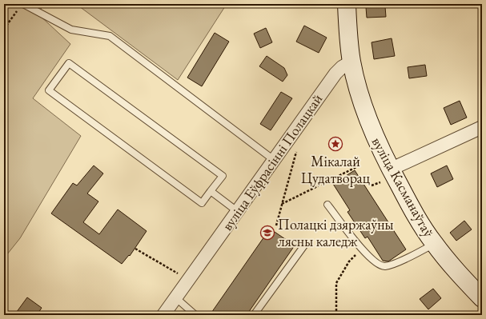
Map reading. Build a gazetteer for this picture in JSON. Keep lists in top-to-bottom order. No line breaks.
{"streets":{"main road":["вуліца Касманаўтаў"],"street":["вуліца Еўфрасінні Полацкай"]},"crossings":[["вуліца Еўфрасінні Полацкай","вуліца Касманаўтаў"]],"places":{"place":["Мікалай Цудатворац"],"school or university":["Полацкі дзяржаўны лясны каледж"]}}
